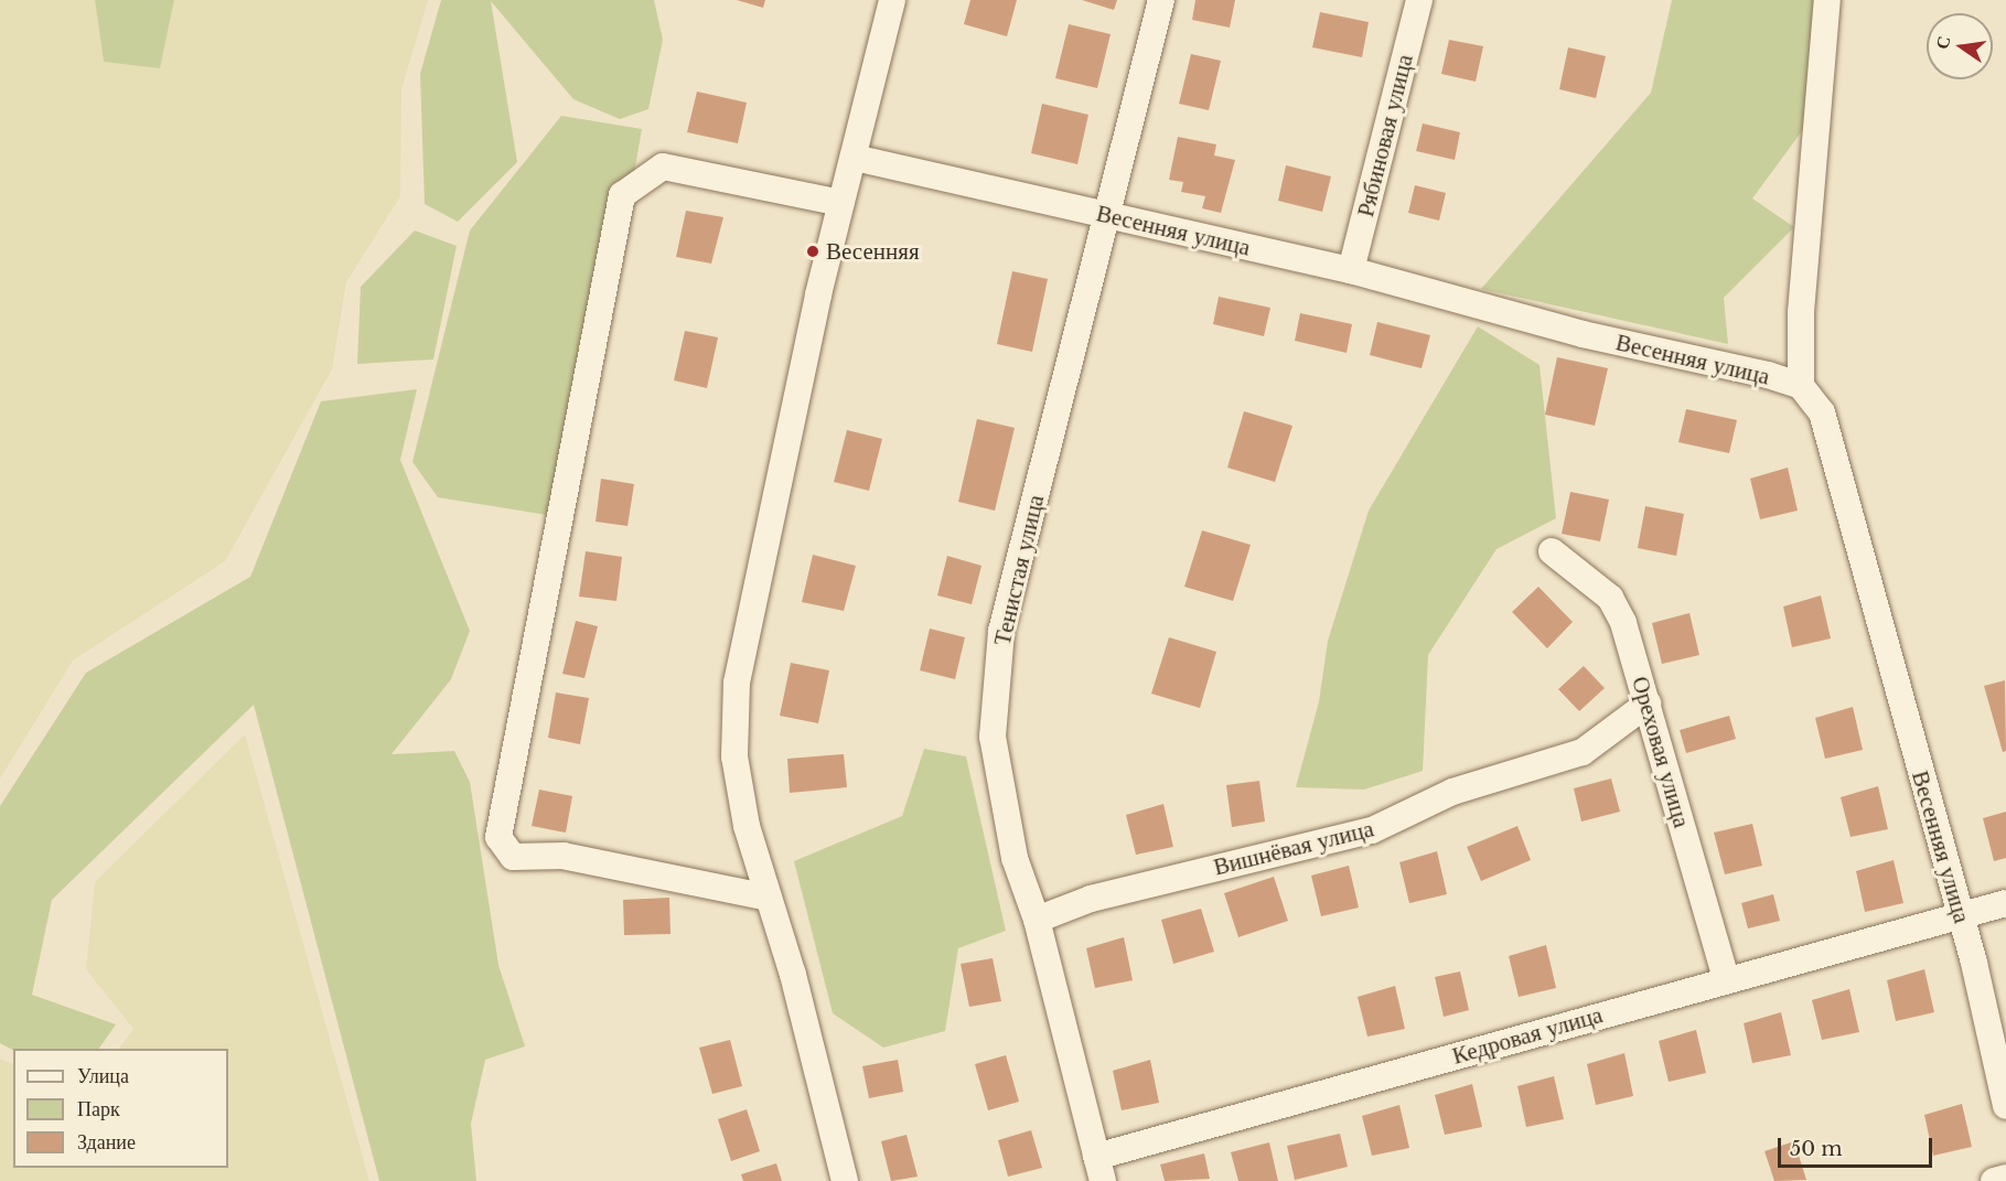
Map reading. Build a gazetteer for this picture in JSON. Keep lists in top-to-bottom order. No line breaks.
{"streets":{"street":["Рябиновая улица","Весенняя улица","Тенистая улица","Ореховая улица","Вишнёвая улица","Кедровая улица"]},"crossings":[["Рябиновая улица","Весенняя улица"],["Весенняя улица","Тенистая улица"],["Весенняя улица","Кедровая улица"],["Тенистая улица","Вишнёвая улица"],["Тенистая улица","Кедровая улица"],["Ореховая улица","Вишнёвая улица"],["Ореховая улица","Кедровая улица"]],"places":["Весенняя"],"legend":["Улица","Парк","Здание"],"scale_bar":"50 m","north":"left"}
